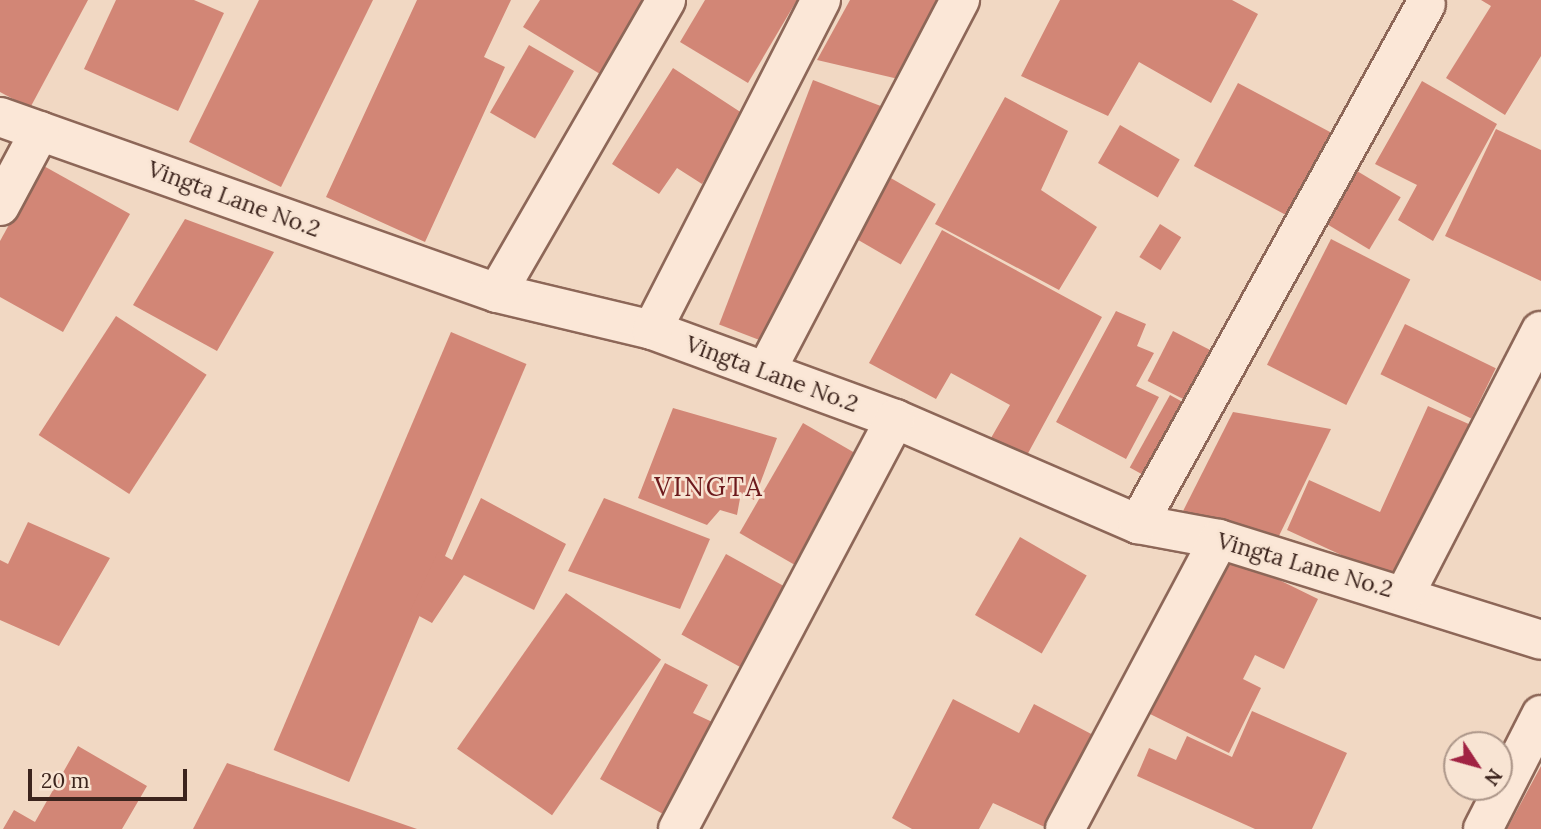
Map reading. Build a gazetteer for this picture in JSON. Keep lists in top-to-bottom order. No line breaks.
{"streets":{"street":["Vingta Lane No.2"]},"districts":["VINGTA"],"scale_bar":"20 m","north":"bottom right"}
